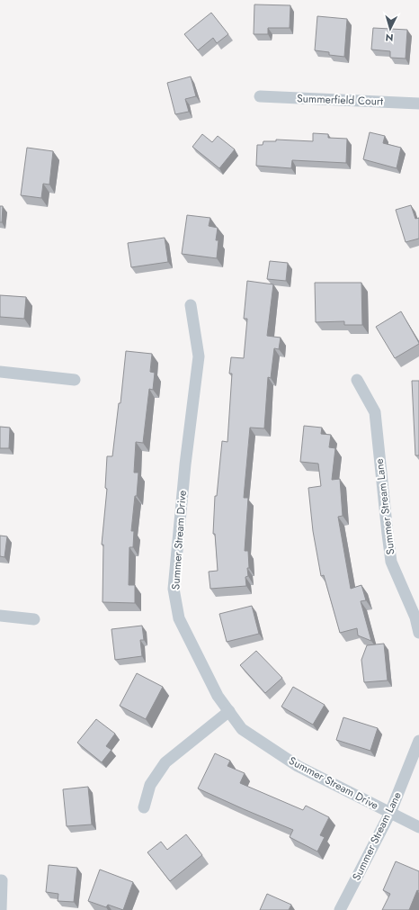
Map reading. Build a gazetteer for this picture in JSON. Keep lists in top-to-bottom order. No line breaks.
{"streets":{"street":["Summerfield Court","Summer Stream Lane","Summer Stream Drive"]},"crossings":[["Summer Stream Lane","Summer Stream Drive"]],"north":"bottom"}
